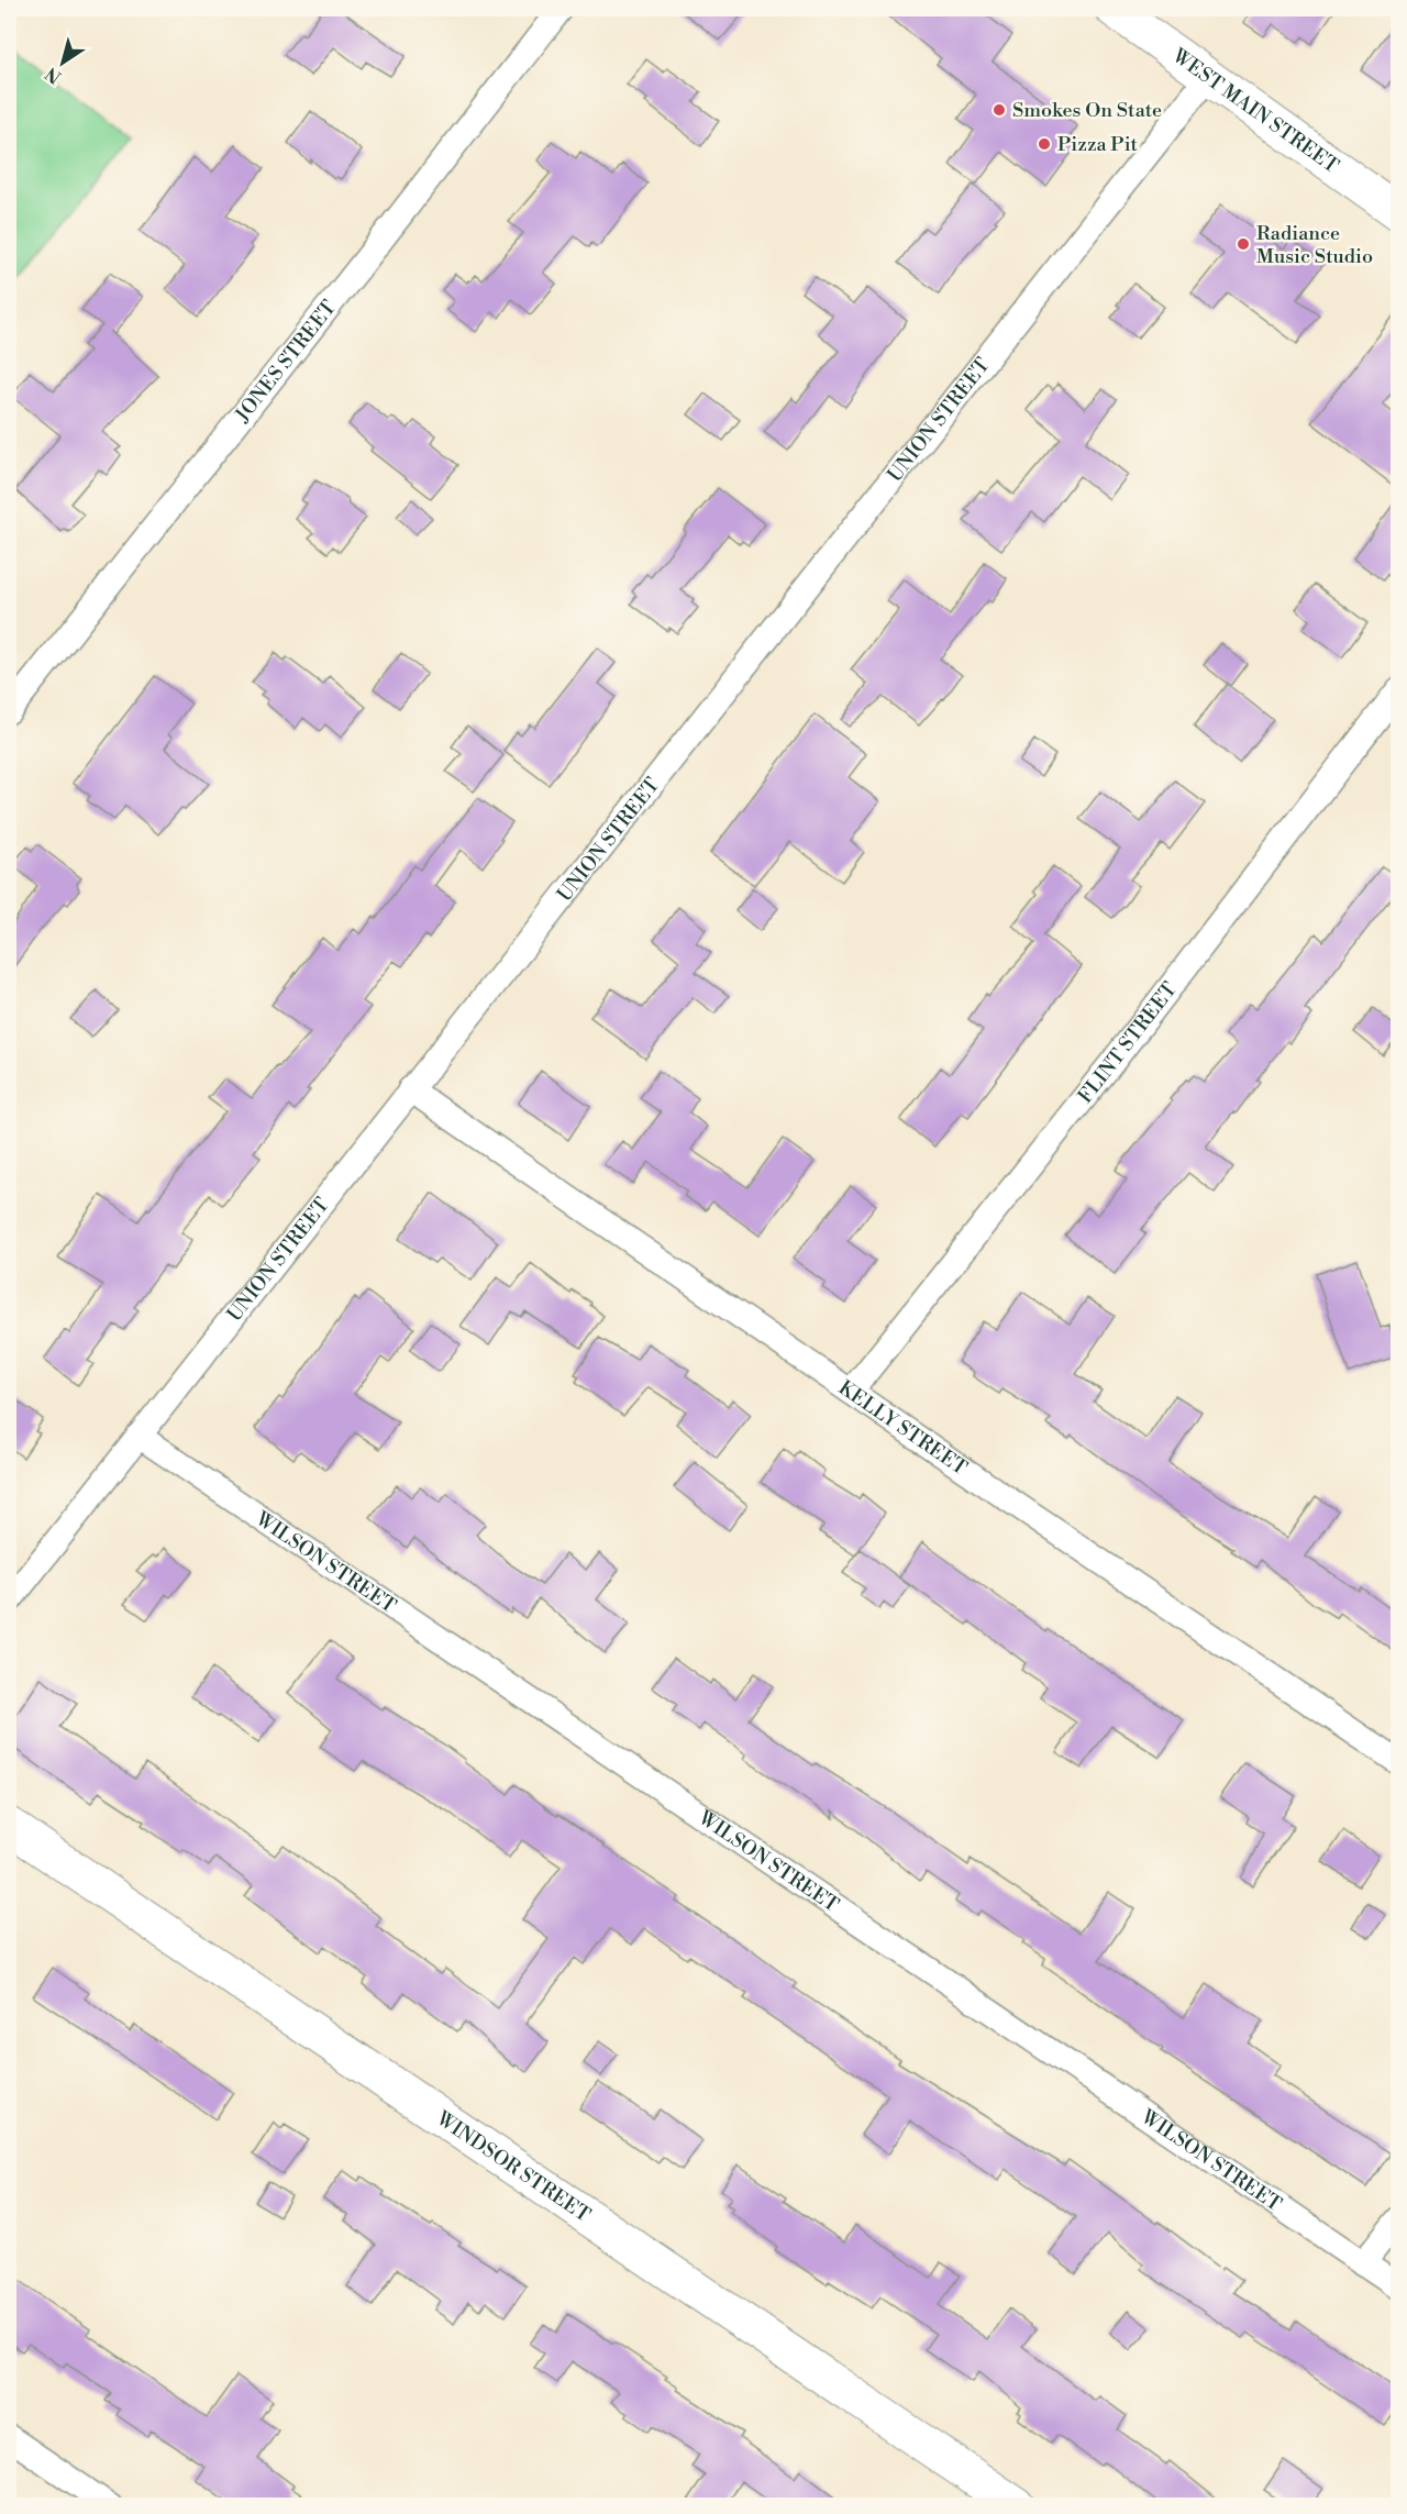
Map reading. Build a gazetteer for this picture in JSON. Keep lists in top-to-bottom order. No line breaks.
{"streets":{"main road":["WEST MAIN STREET","WINDSOR STREET"],"street":["JONES STREET","UNION STREET","FLINT STREET","KELLY STREET","WILSON STREET"]},"crossings":[["WEST MAIN STREET","UNION STREET"],["UNION STREET","KELLY STREET"],["UNION STREET","WILSON STREET"],["FLINT STREET","KELLY STREET"]],"places":["Smokes On State","Pizza Pit","Radiance Music Studio"],"north":"bottom left"}
